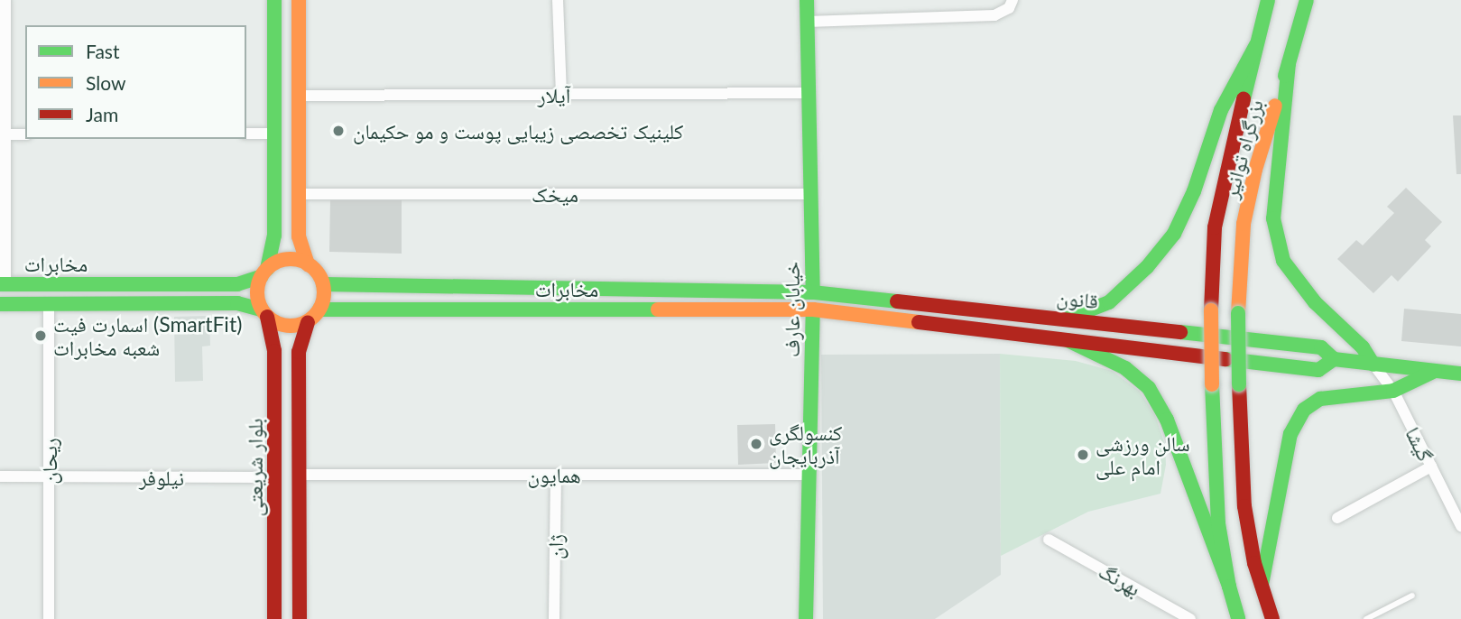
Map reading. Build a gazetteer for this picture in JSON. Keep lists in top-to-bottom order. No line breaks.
{"streets":{"main road":["بزرگراه توانیر","مخابرات","قانون","خیابان عارف","بلوار شریعتى"],"street":["آیلار","میخک","گیشا","ریحان","همایون","نیلوفر","ژان","بهرنگ"]},"crossings":[["آیلار","خیابان عارف"],["میخک","خیابان عارف"],["مخابرات","قانون"],["مخابرات","خیابان عارف"],["مخابرات","ریحان"],["مخابرات","بلوار شریعتى"],["قانون","خیابان عارف"],["قانون","گیشا"],["خیابان عارف","همایون"],["ریحان","نیلوفر"],["بلوار شریعتى","نیلوفر"],["همایون","ژان"]],"places":["کلینیک تخصصی زیبایی پوست و مو حکیمان","اسمارت فیت (SmartFit) شعبه مخابرات","کنسولگری آذربایجان","سالن ورزشی امام علی"],"legend":["Fast","Slow","Jam"]}
